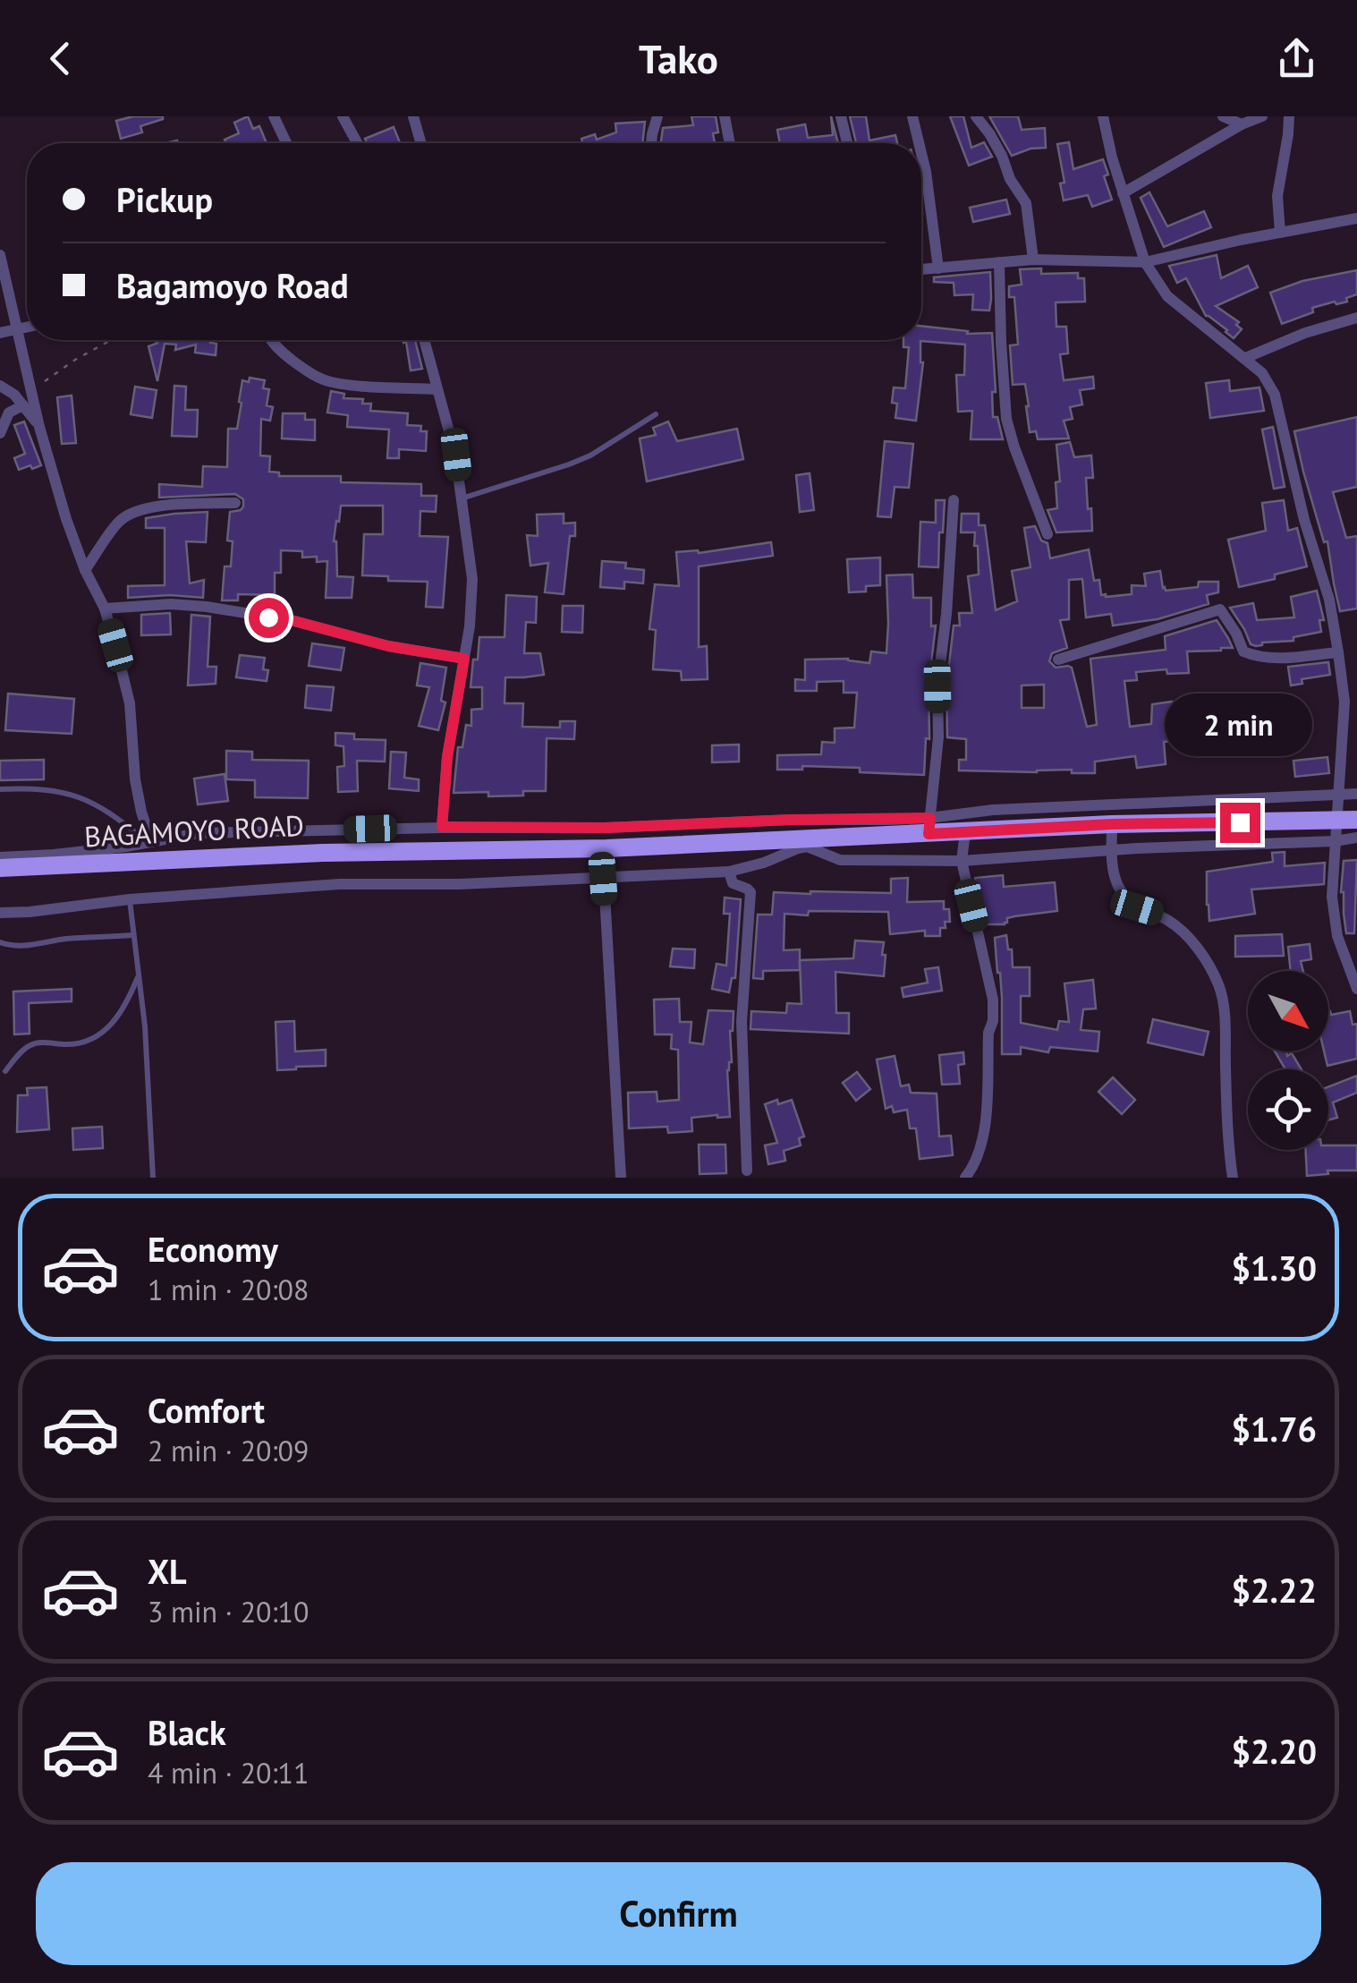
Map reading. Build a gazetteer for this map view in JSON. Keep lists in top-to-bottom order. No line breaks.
{"streets":{"highway":["BAGAMOYO ROAD"]},"north":"bottom right","page":{"header":"Tako","banner":["Pickup","Bagamoyo Road"],"bubble":"2 min","list":[{"name":"Economy","note":"1 min · 20:08","value":"$1.30"},{"name":"Comfort","note":"2 min · 20:09","value":"$1.76"},{"name":"XL","note":"3 min · 20:10","value":"$2.22"},{"name":"Black","note":"4 min · 20:11","value":"$2.20"}],"buttons":"Confirm"}}
